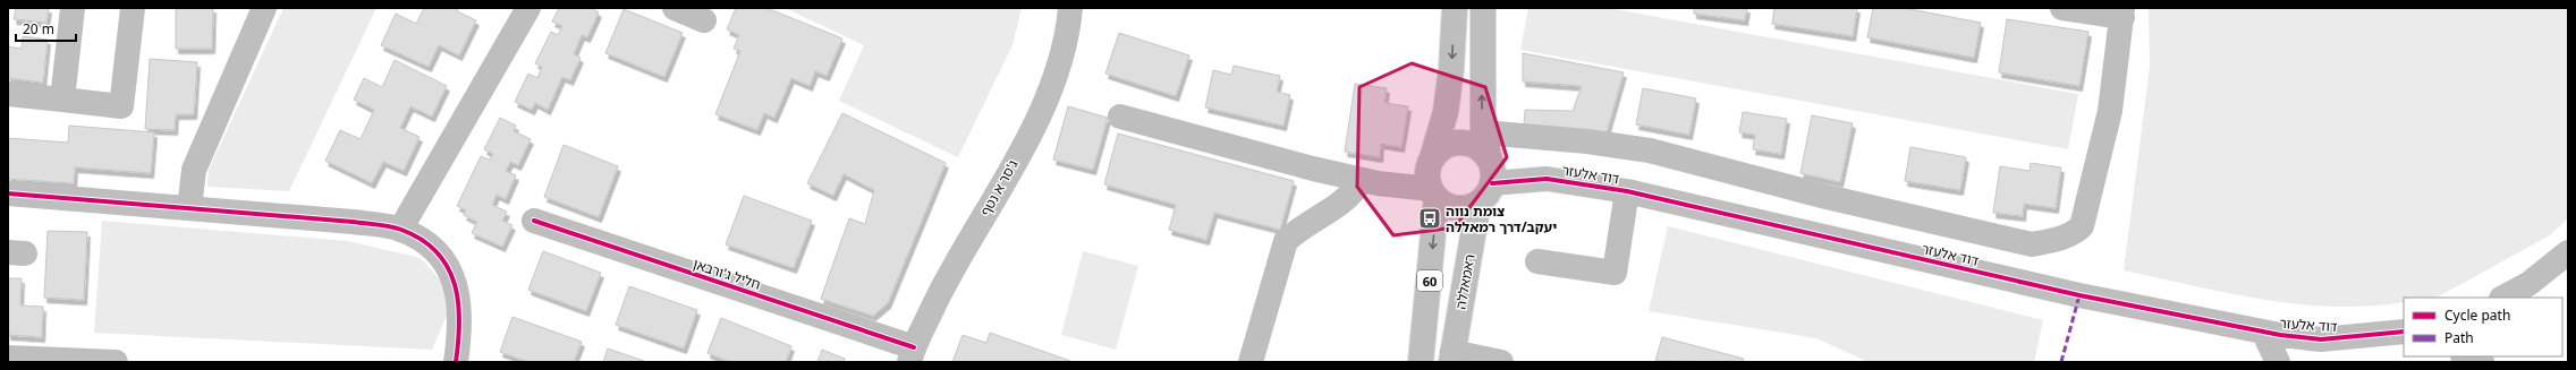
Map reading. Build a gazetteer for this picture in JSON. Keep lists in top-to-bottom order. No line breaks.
{"streets":{"main road":["דוד אלעזר","ג'סר א נטף","חליל ג'ורבאן","60","ראמאללה"]},"crossings":[["דוד אלעזר","60"],["דוד אלעזר","ראמאללה"],["ג'סר א נטף","חליל ג'ורבאן"],["60","ראמאללה"]],"places":{"bus stop":["צומת נווה יעקב/דרך רמאללה"]},"legend":["Cycle path","Path"],"scale_bar":"20 m"}
